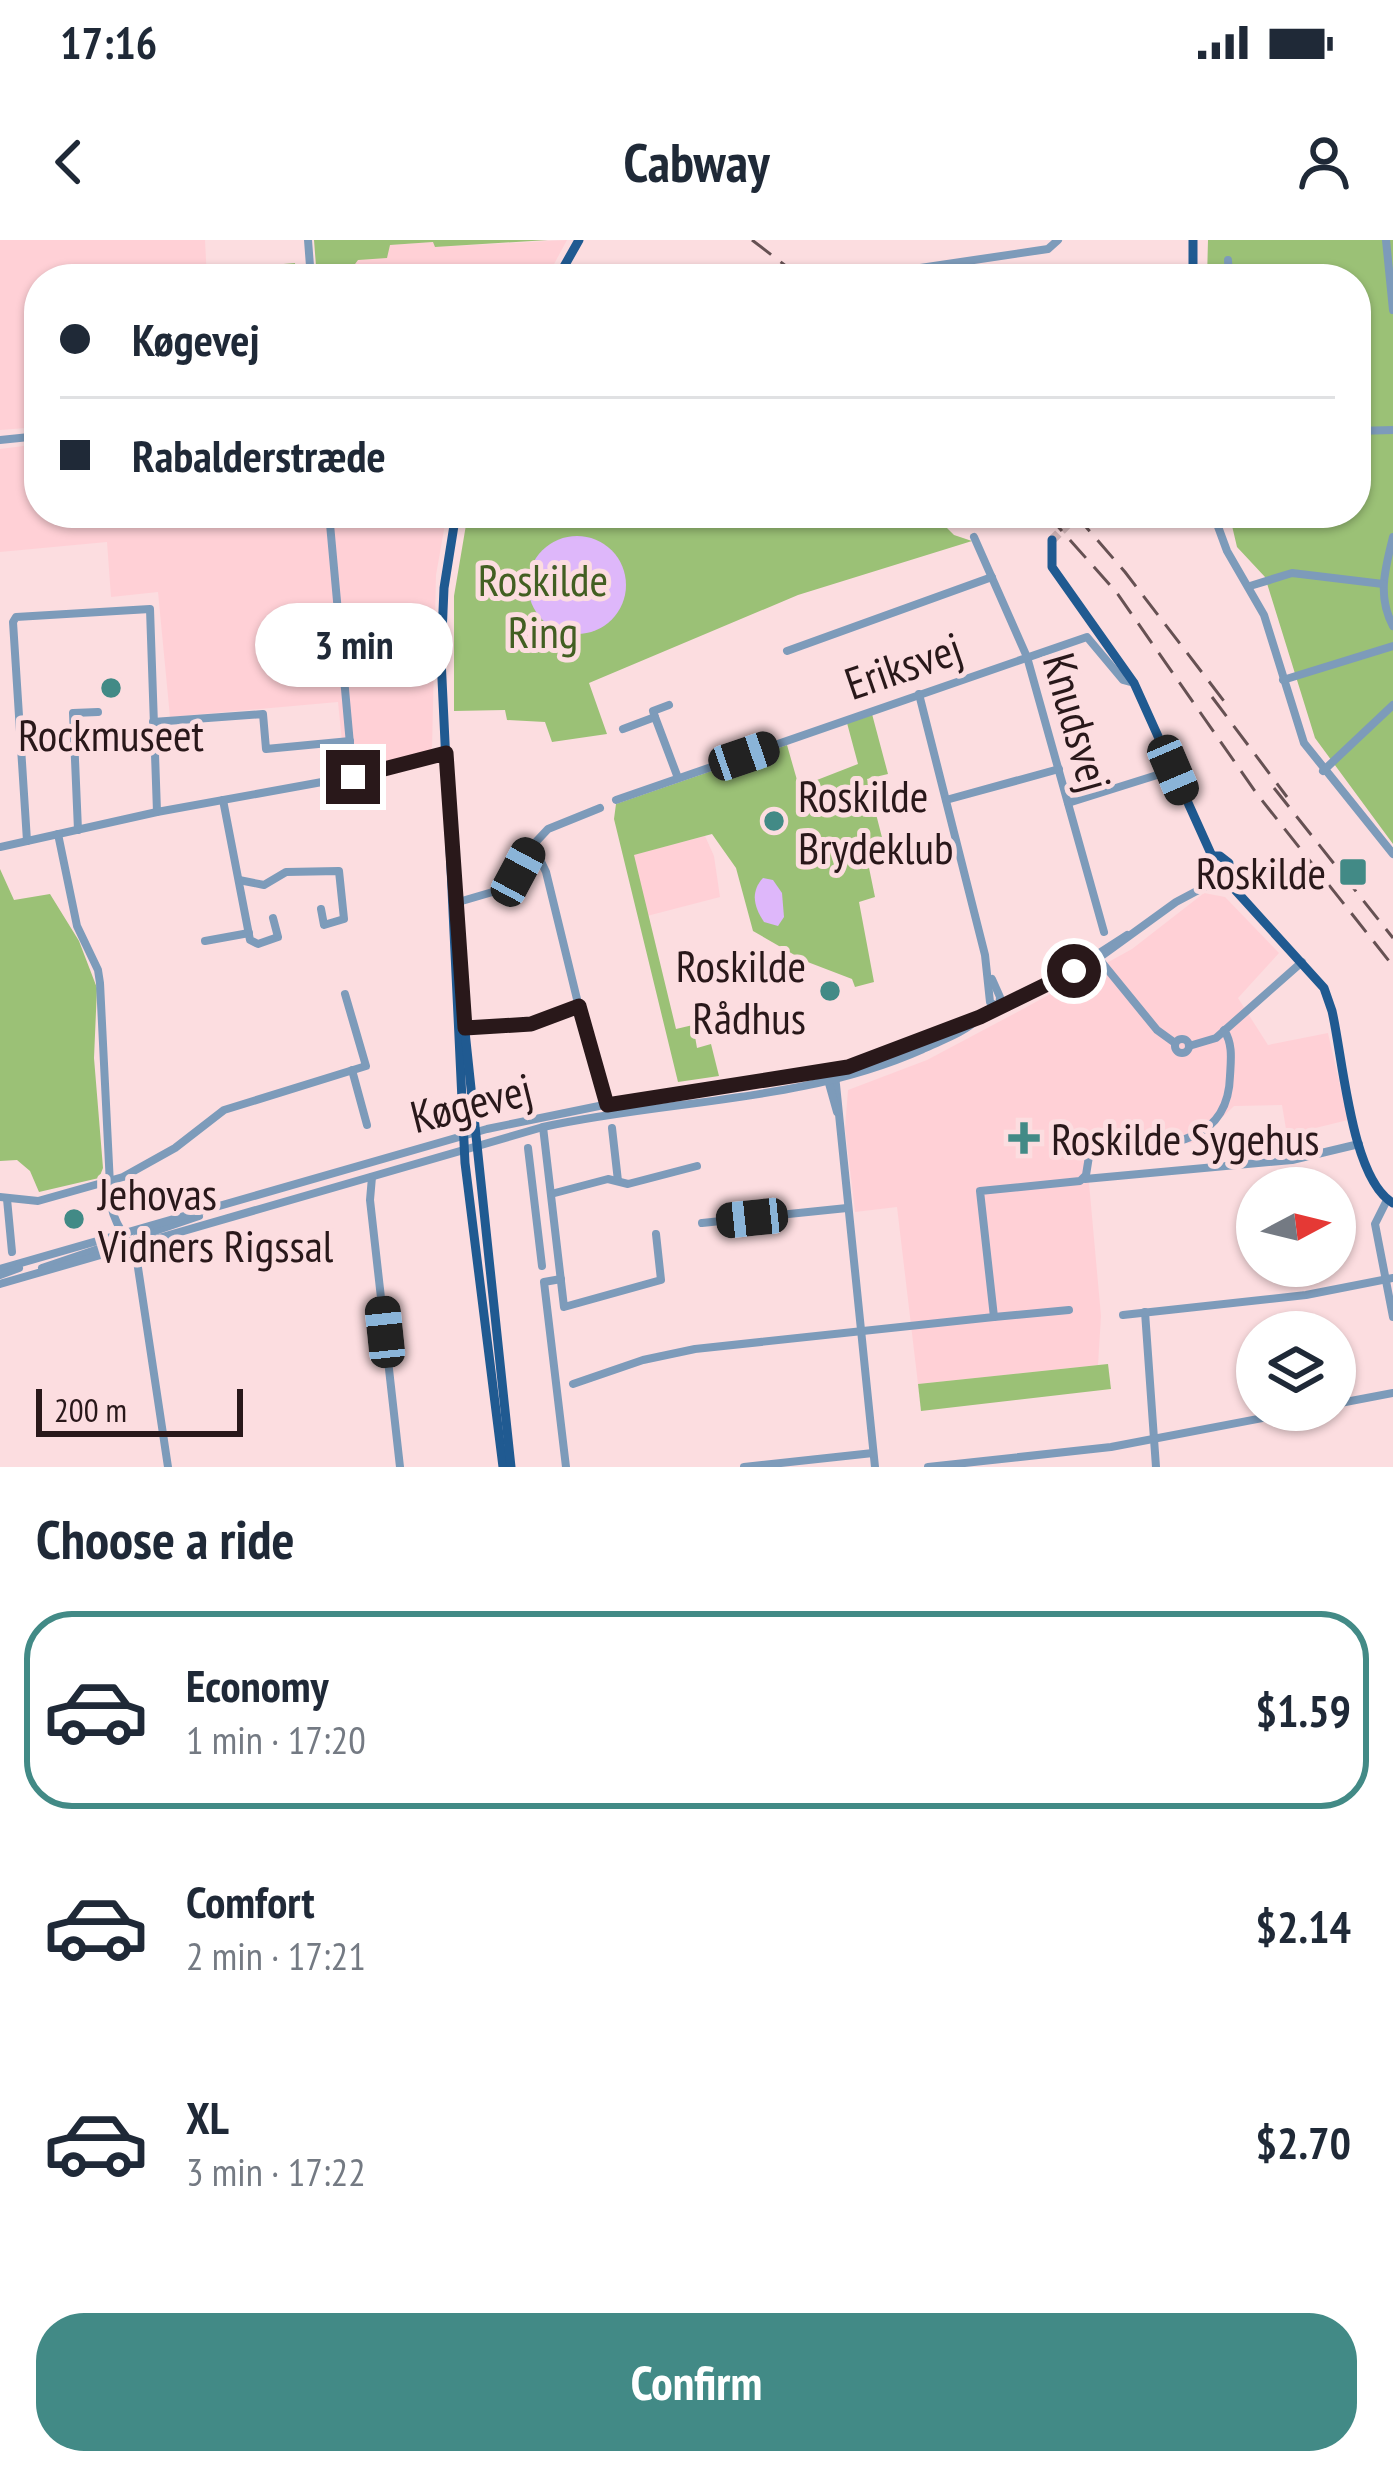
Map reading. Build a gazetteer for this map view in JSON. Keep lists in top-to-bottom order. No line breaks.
{"streets":{"street":["Eriksvej","Knudsvej","Køgevej"]},"crossings":[["Eriksvej","Knudsvej"]],"parks":["Roskilde Ring"],"places":{"other":["Rockmuseet","Roskilde Brydeklub","Roskilde Rådhus","Jehovas Vidners Rigssal"],"transit":["Roskilde"],"health":["Roskilde Sygehus"]},"scale_bar":"200 m","north":"right","page":{"status":"17:16","header":"Cabway","banner":["Køgevej","Rabalderstræde"],"bubble":"3 min","scale":"200 m","heading":"Choose a ride","list":[{"name":"Economy","note":"1 min · 17:20","value":"$1.59"},{"name":"Comfort","note":"2 min · 17:21","value":"$2.14"},{"name":"XL","note":"3 min · 17:22","value":"$2.70"}],"buttons":"Confirm"}}
